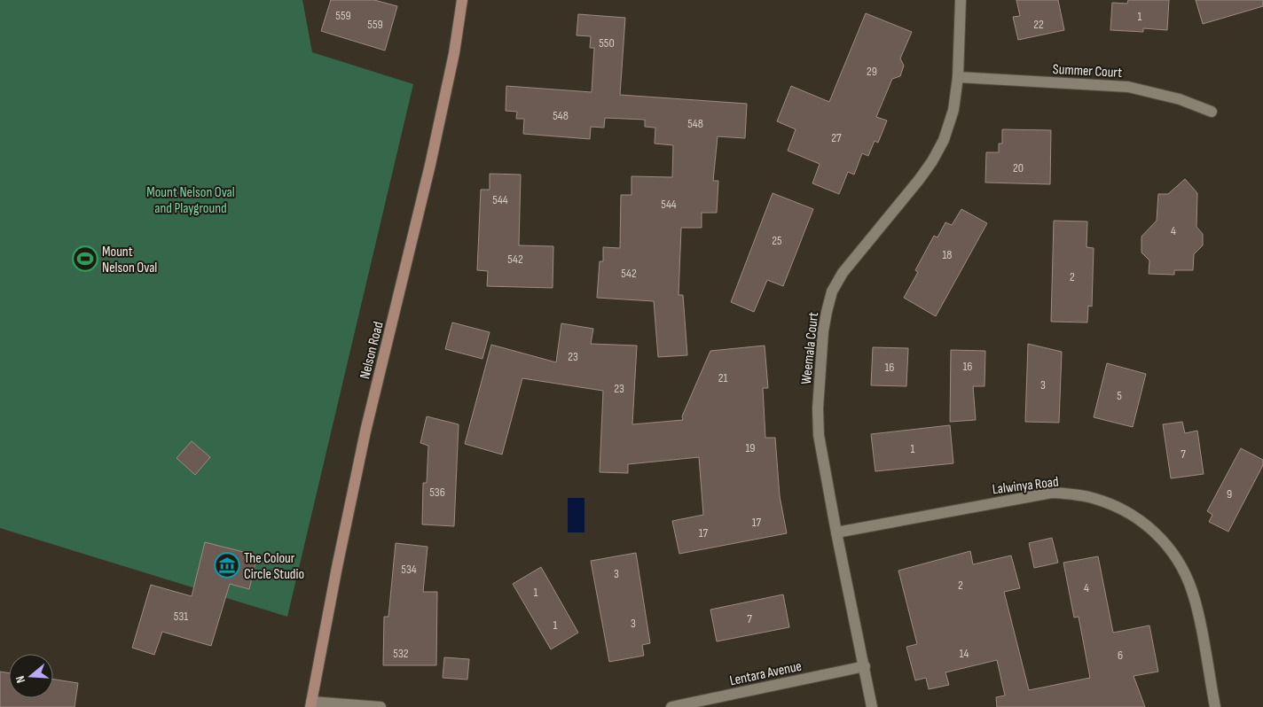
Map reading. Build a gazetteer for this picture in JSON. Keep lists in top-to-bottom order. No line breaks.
{"streets":{"main road":["Nelson Road"],"street":["Summer Court","Weemala Court","Lalwinya Road","Lentara Avenue"]},"crossings":[["Summer Court","Weemala Court"],["Weemala Court","Lalwinya Road"],["Weemala Court","Lentara Avenue"]],"parks":["Mount Nelson Oval and Playground"],"places":{"sports":["Mount Nelson Oval"],"museum":["The Colour Circle Studio"]},"house_numbers":["559","1","559","22","550","29","548","548","27","20","544","544","4","25","18","542","542","2","23","16","16","21","3","23","5","19","1","7","536","9","17","17","534","3","2","4","1","531","7","3","1","532","14","6"],"north":"left"}
